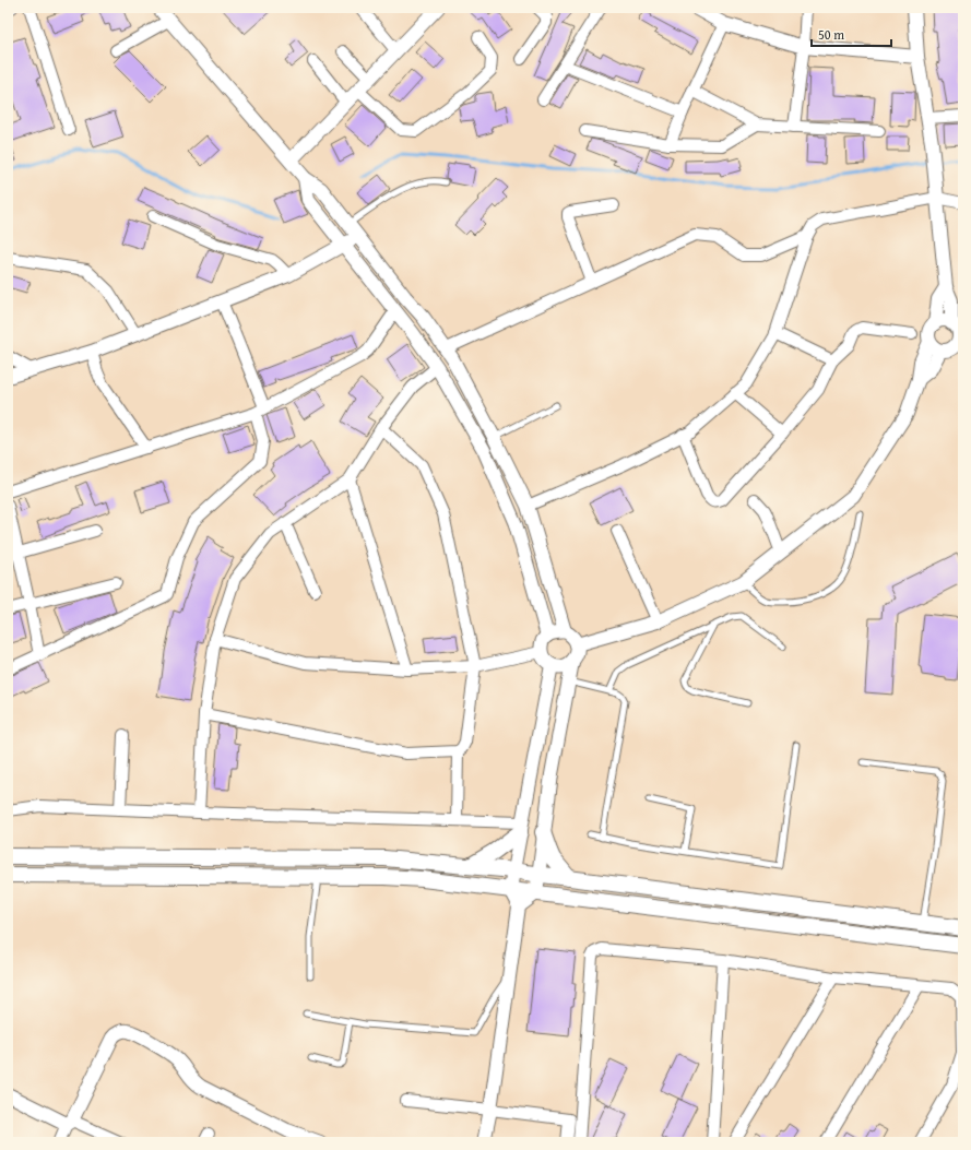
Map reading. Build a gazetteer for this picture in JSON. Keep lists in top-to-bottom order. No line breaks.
{"scale_bar":"50 m"}
